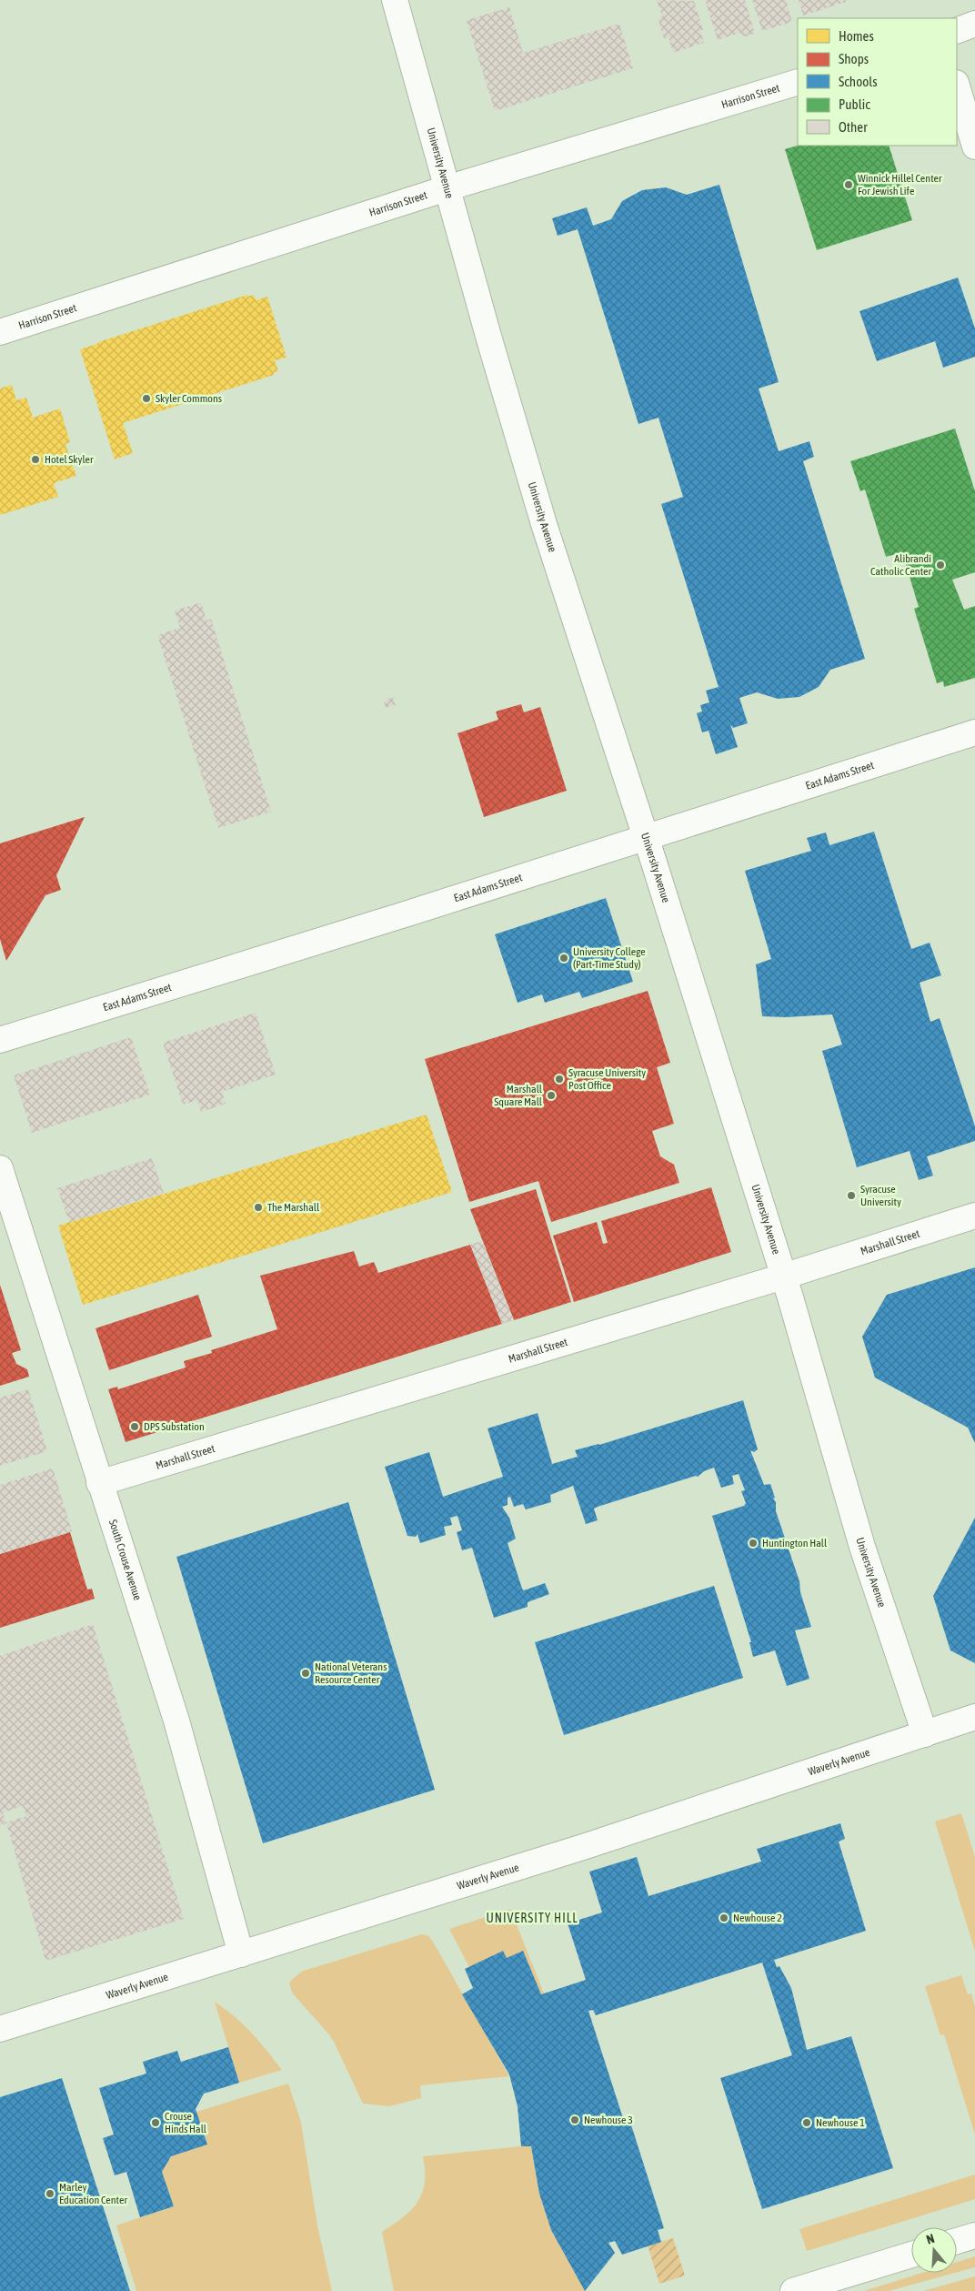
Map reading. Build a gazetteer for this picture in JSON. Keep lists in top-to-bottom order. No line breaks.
{"streets":{"street":["Harrison Street","University Avenue","East Adams Street","Marshall Street","South Crouse Avenue","Waverly Avenue"]},"crossings":[["Harrison Street","University Avenue"],["University Avenue","East Adams Street"],["University Avenue","Marshall Street"],["University Avenue","Waverly Avenue"],["Marshall Street","South Crouse Avenue"],["South Crouse Avenue","Waverly Avenue"]],"districts":["UNIVERSITY HILL"],"places":["Winnick Hillel Center For Jewish Life","Skyler Commons","Hotel Skyler","Alibrandi Catholic Center","University College (Part-Time Study)","Syracuse University Post Office","Marshall Square Mall","Syracuse University","The Marshall","DPS Substation","Huntington Hall","National Veterans Resource Center","Newhouse 2","Newhouse 3","Crouse Hinds Hall","Newhouse 1","Marley Education Center"],"legend":["Homes","Shops","Schools","Public","Other"],"north":"top"}
